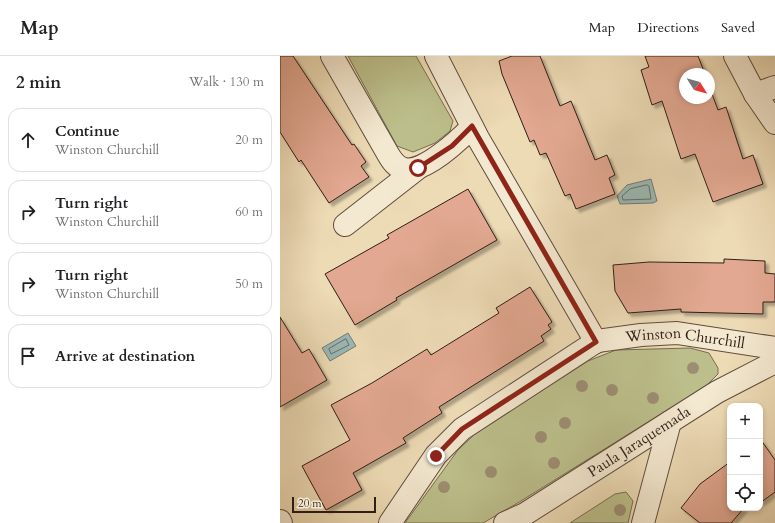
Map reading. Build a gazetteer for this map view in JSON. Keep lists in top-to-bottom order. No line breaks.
{"streets":{"street":["Winston Churchill","Paula Jaraquemada"]},"scale_bar":"20 m","north":"bottom right","page":{"header":"Map","nav":["Map","Directions","Saved"],"heading":["2 min","Walk · 130 m"],"list":[["Continue","Winston Churchill","20 m"],["Turn right","Winston Churchill","60 m"],["Turn right","Winston Churchill","50 m"],"Arrive at destination"],"map_buttons":["+","−"],"scale":"20 m"}}
